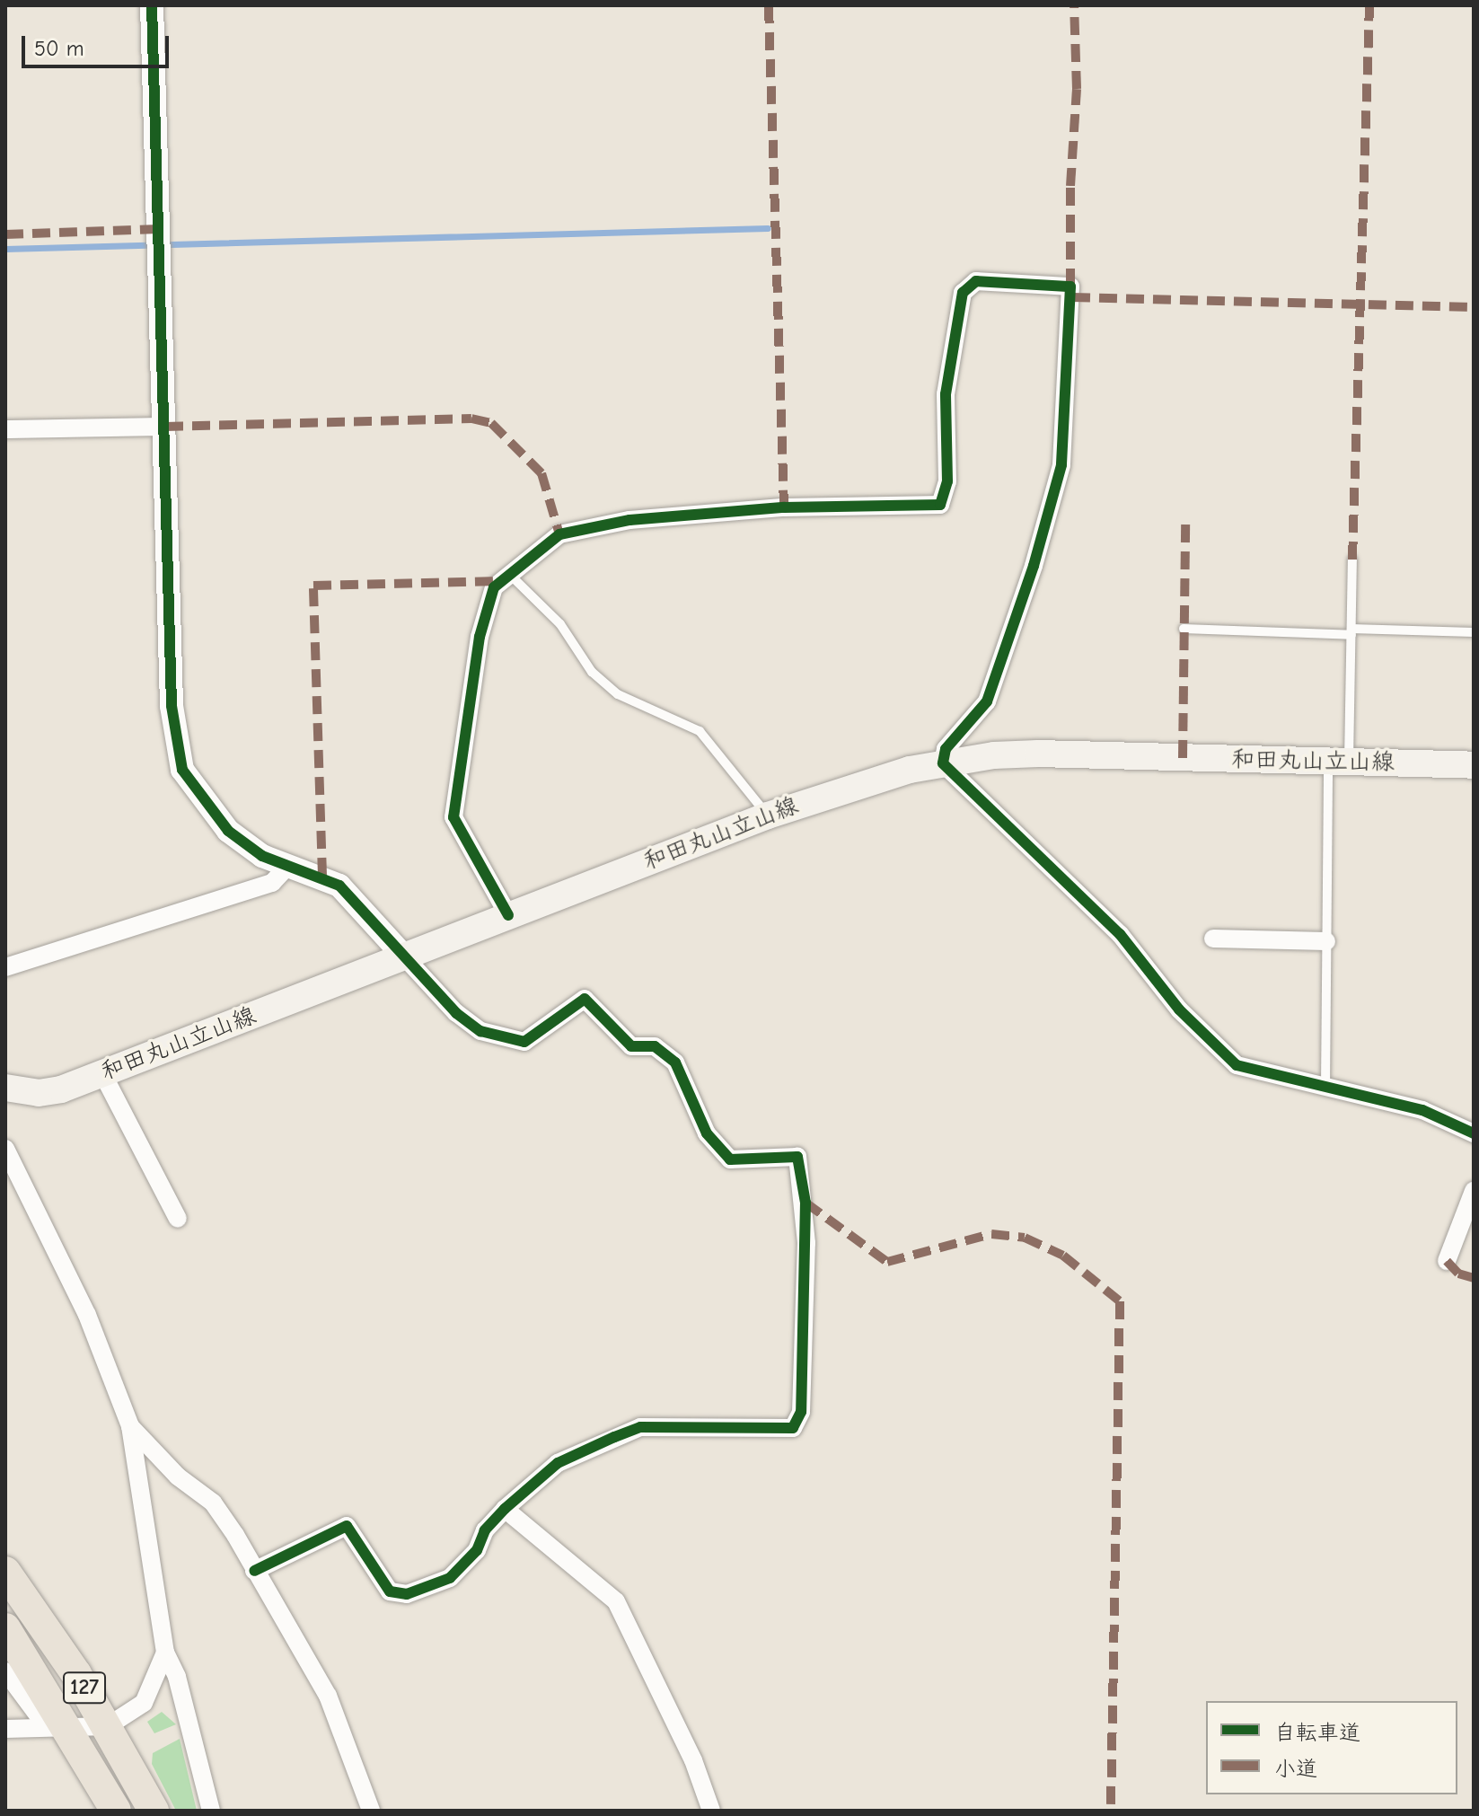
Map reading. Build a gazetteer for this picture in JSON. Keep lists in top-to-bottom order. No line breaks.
{"streets":{"highway":["127"],"main road":["和田丸山立山線"]},"legend":["自転車道","小道"],"scale_bar":"50 m"}
